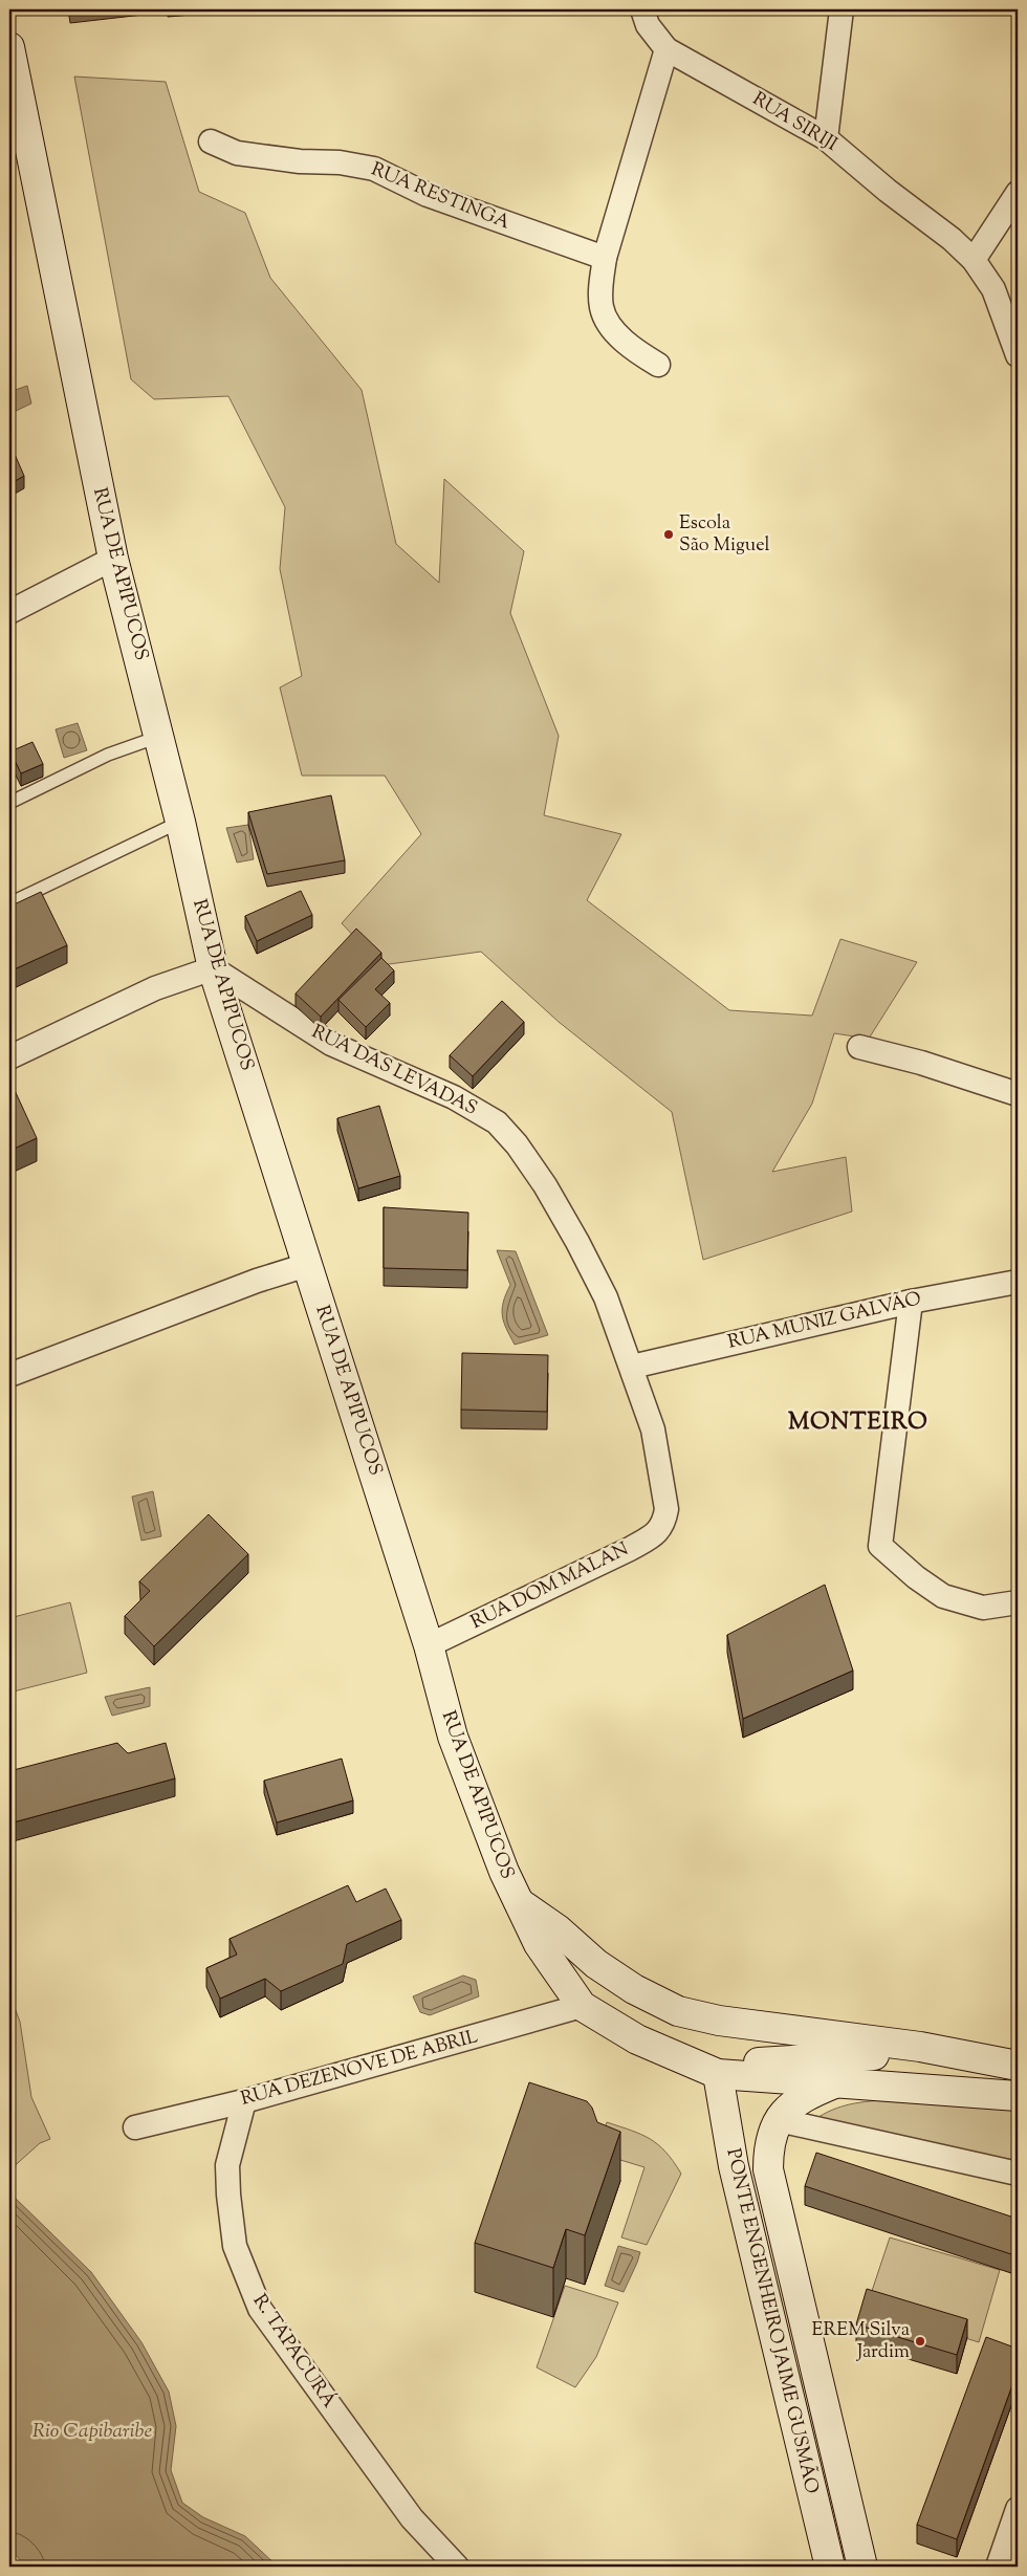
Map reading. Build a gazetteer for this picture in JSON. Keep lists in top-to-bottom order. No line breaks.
{"streets":{"main road":["RUA DE APIPUCOS","PONTE ENGENHEIRO JAIME GUSMÃO"],"street":["RUA SIRIJI","RUA RESTINGA","RUA DAS LEVADAS","RUA MUNIZ GALVÃO","RUA DOM MALAN","RUA DEZENOVE DE ABRIL","R. TAPACURÁ"]},"crossings":[["RUA DE APIPUCOS","RUA DAS LEVADAS"],["RUA DE APIPUCOS","RUA DOM MALAN"],["RUA DE APIPUCOS","RUA DEZENOVE DE ABRIL"],["RUA DAS LEVADAS","RUA MUNIZ GALVÃO"],["RUA DAS LEVADAS","RUA DOM MALAN"],["RUA DEZENOVE DE ABRIL","R. TAPACURÁ"]],"districts":["MONTEIRO"],"water":["Rio Capibaribe"],"places":["Escola São Miguel","EREM Silva Jardim"]}
